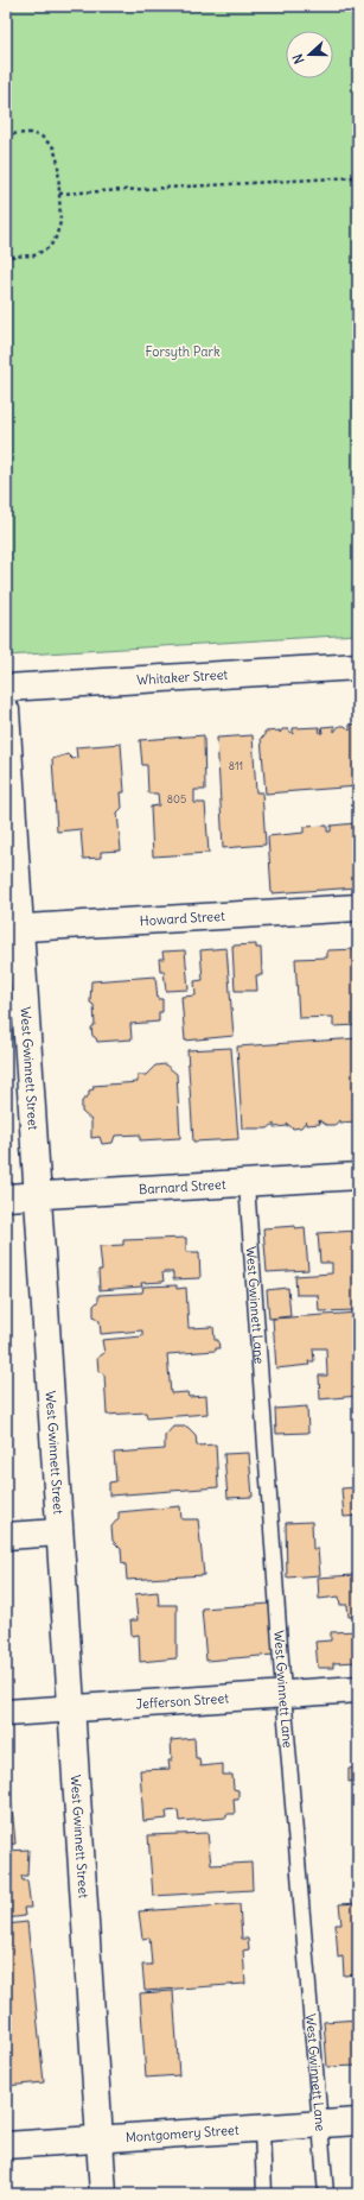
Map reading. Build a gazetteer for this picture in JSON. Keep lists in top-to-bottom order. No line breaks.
{"streets":{"main road":["Whitaker Street","Howard Street","West Gwinnett Street","Barnard Street","Jefferson Street","Montgomery Street"],"lane":["West Gwinnett Lane"]},"crossings":[["Howard Street","West Gwinnett Street"],["West Gwinnett Street","Barnard Street"],["West Gwinnett Street","Jefferson Street"],["West Gwinnett Street","Montgomery Street"],["Barnard Street","West Gwinnett Lane"],["West Gwinnett Lane","Jefferson Street"],["West Gwinnett Lane","Montgomery Street"]],"parks":["Forsyth Park"],"house_numbers":["811","805"],"north":"left"}
